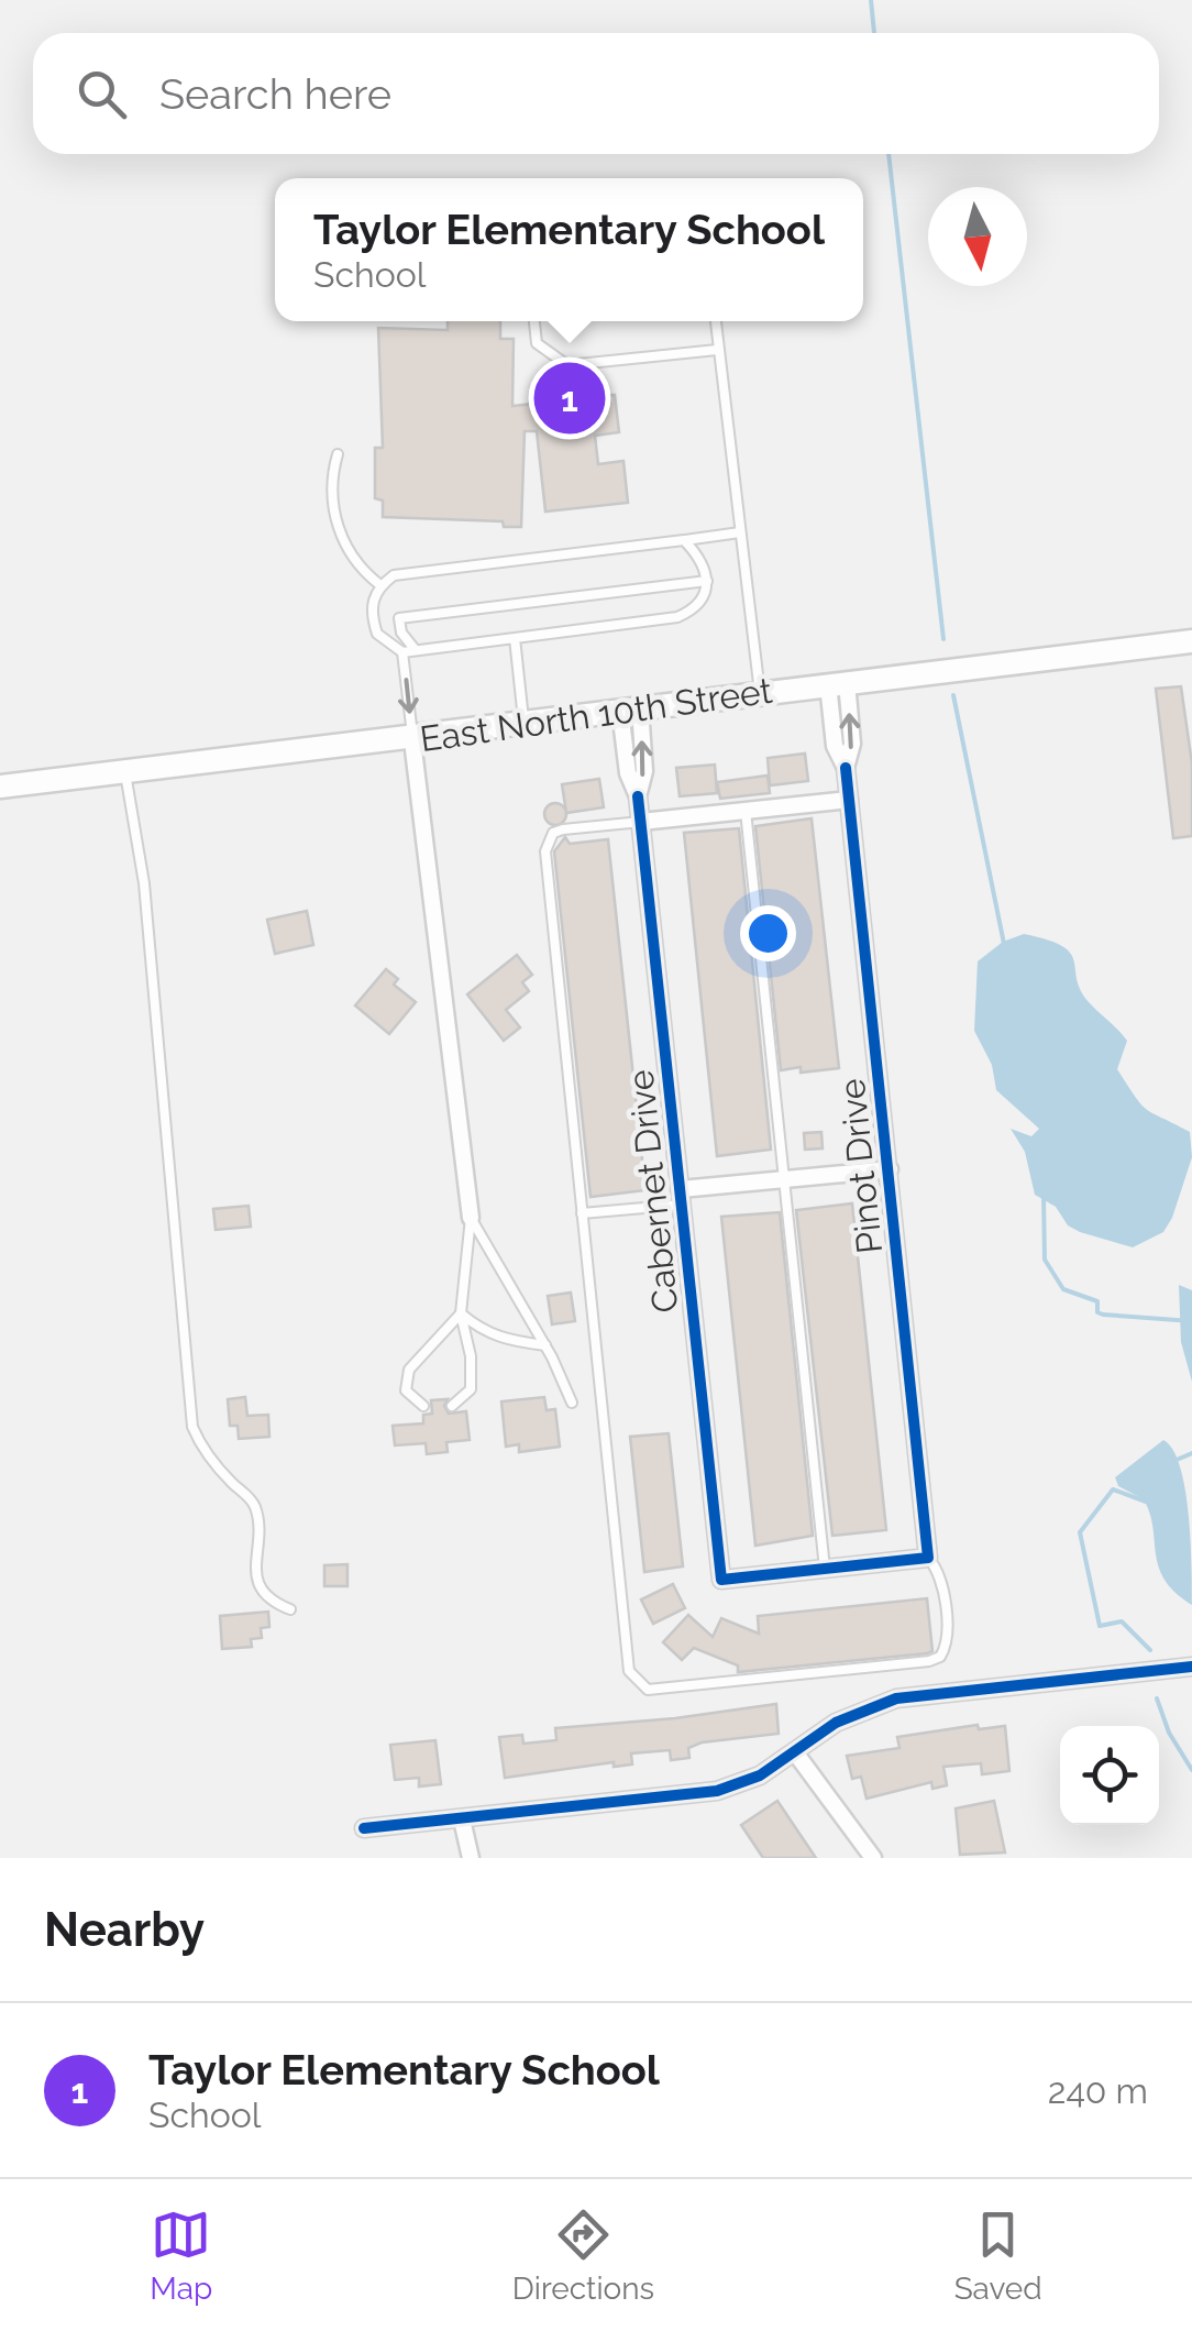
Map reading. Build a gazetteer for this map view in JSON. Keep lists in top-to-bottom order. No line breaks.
{"streets":{"main road":["East North 10th Street"],"street":["Pinot Drive","Cabernet Drive"]},"crossings":[["East North 10th Street","Pinot Drive"],["East North 10th Street","Cabernet Drive"]],"north":"bottom","page":{"search":"Search here","popup":["Taylor Elementary School","School"],"pins":"1","heading":"Nearby","list":[{"mark":"1","name":"Taylor Elementary School","note":"School","value":"240 m"}],"nav":["Map","Directions","Saved"]}}
